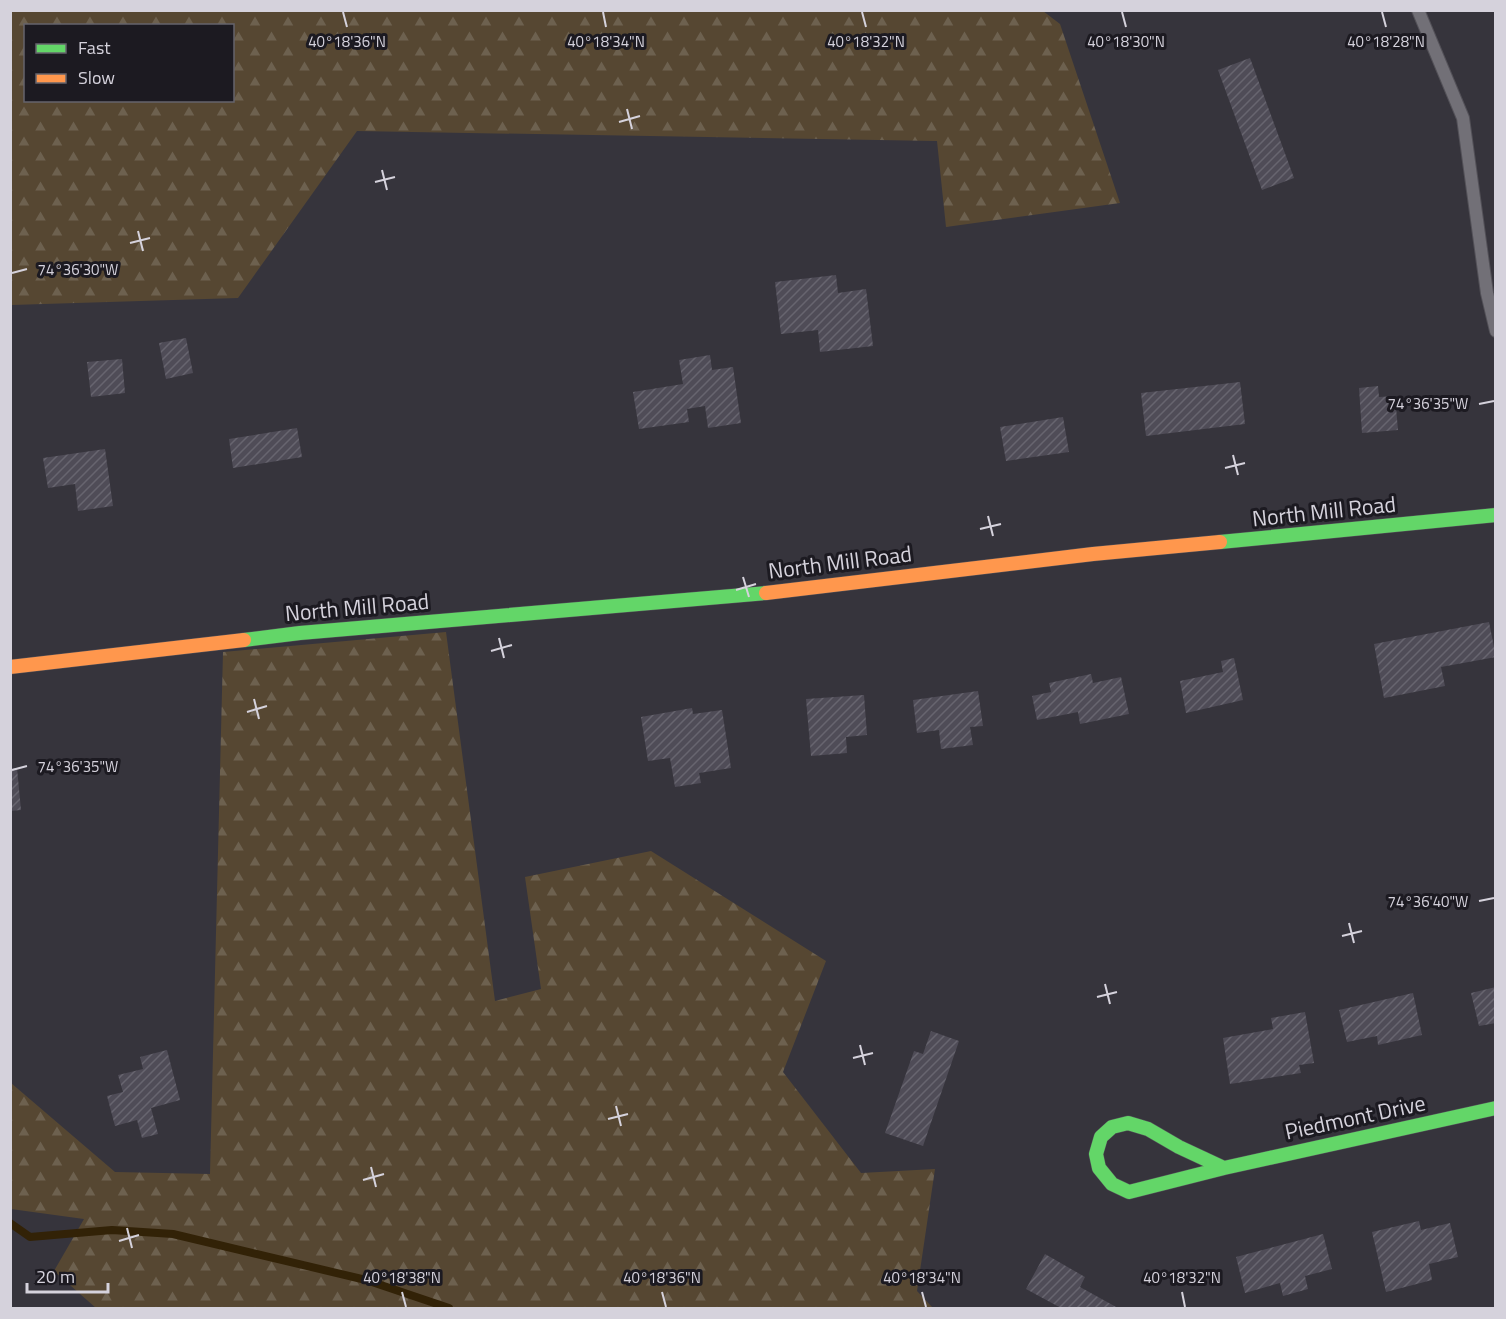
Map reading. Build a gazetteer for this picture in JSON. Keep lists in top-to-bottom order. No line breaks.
{"streets":{"street":["North Mill Road","Piedmont Drive"]},"legend":["Fast","Slow"],"scale_bar":"20 m","coordinates":["40°18'36\"N","40°18'34\"N","40°18'32\"N","40°18'30\"N","40°18'28\"N","74°36'30\"W","74°36'35\"W","74°36'40\"W","40°18'38\"N"]}
